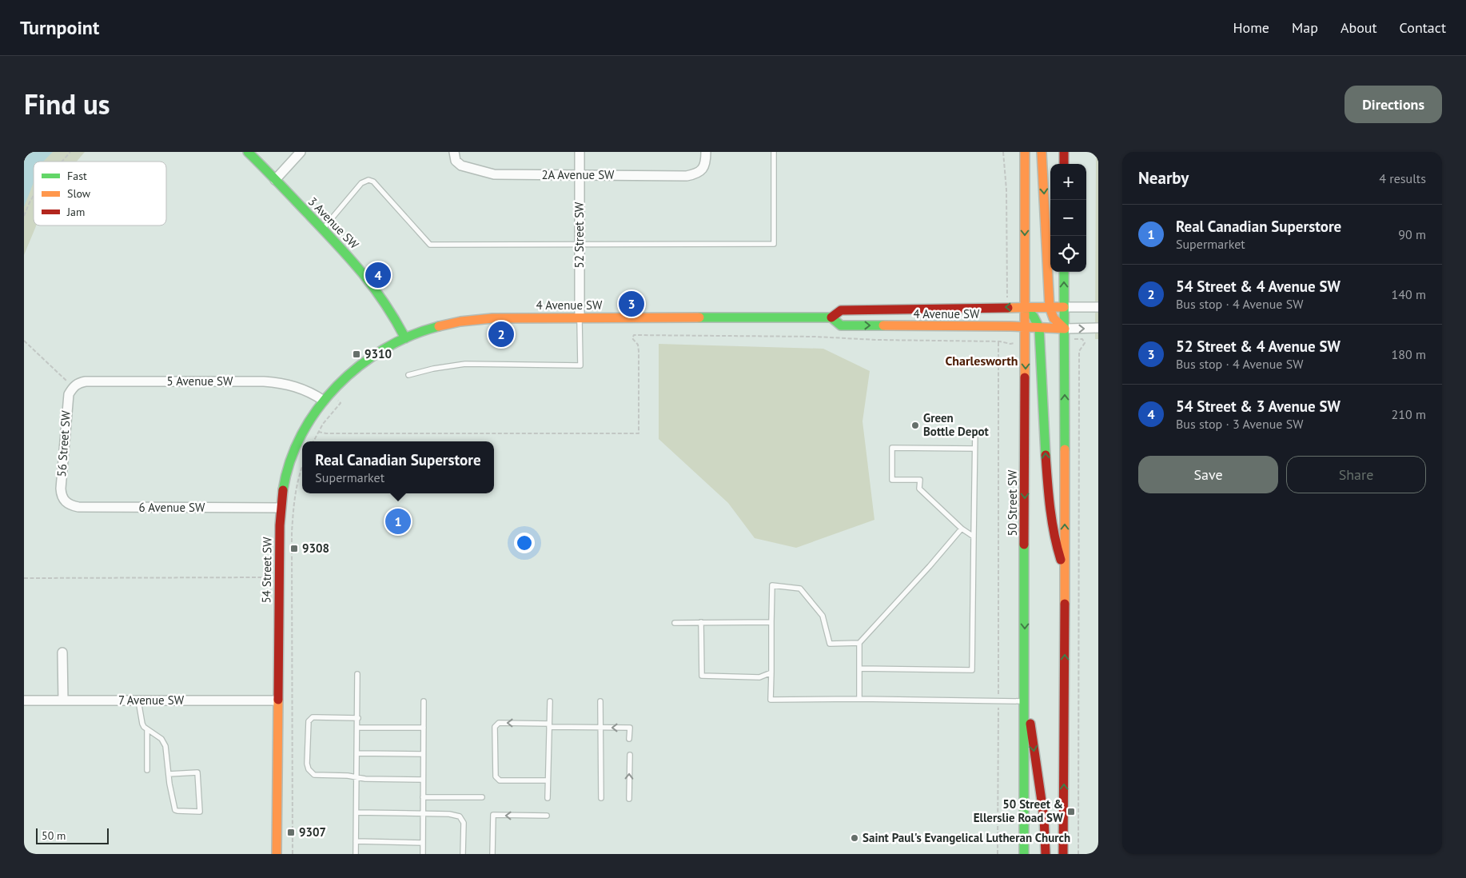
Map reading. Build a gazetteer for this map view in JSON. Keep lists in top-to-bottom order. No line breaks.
{"streets":{"main road":["3 Avenue SW","4 Avenue SW","50 Street SW","54 Street SW"],"street":["2A Avenue SW","52 Street SW","5 Avenue SW","56 Street SW","6 Avenue SW","7 Avenue SW"]},"crossings":[["2A Avenue SW","52 Street SW"],["3 Avenue SW","4 Avenue SW"],["3 Avenue SW","54 Street SW"],["52 Street SW","4 Avenue SW"],["4 Avenue SW","50 Street SW"],["4 Avenue SW","54 Street SW"],["5 Avenue SW","56 Street SW"],["5 Avenue SW","54 Street SW"],["56 Street SW","6 Avenue SW"],["6 Avenue SW","54 Street SW"],["54 Street SW","7 Avenue SW"]],"districts":["Charlesworth"],"places":{"transit":["9310","9308","50 Street & Ellerslie Road SW","9307"],"other":["Green Bottle Depot","Saint Paul's Evangelical Lutheran Church"]},"legend":["Fast","Slow","Jam"],"scale_bar":"50 m","page":{"header":"Turnpoint","nav":["Home","Map","About","Contact"],"title":"Find us","buttons":["Directions",["Save","Share"]],"heading":["Nearby","4 results"],"map_buttons":["+","−"],"list":[{"mark":"1","name":"Real Canadian Superstore","note":"Supermarket","value":"90 m"},{"mark":"2","name":"54 Street & 4 Avenue SW","note":"Bus stop · 4 Avenue SW","value":"140 m"},{"mark":"3","name":"52 Street & 4 Avenue SW","note":"Bus stop · 4 Avenue SW","value":"180 m"},{"mark":"4","name":"54 Street & 3 Avenue SW","note":"Bus stop · 3 Avenue SW","value":"210 m"}],"pins":["4","3","2","1"],"popup":["Real Canadian Superstore","Supermarket"],"scale":"50 m"}}
